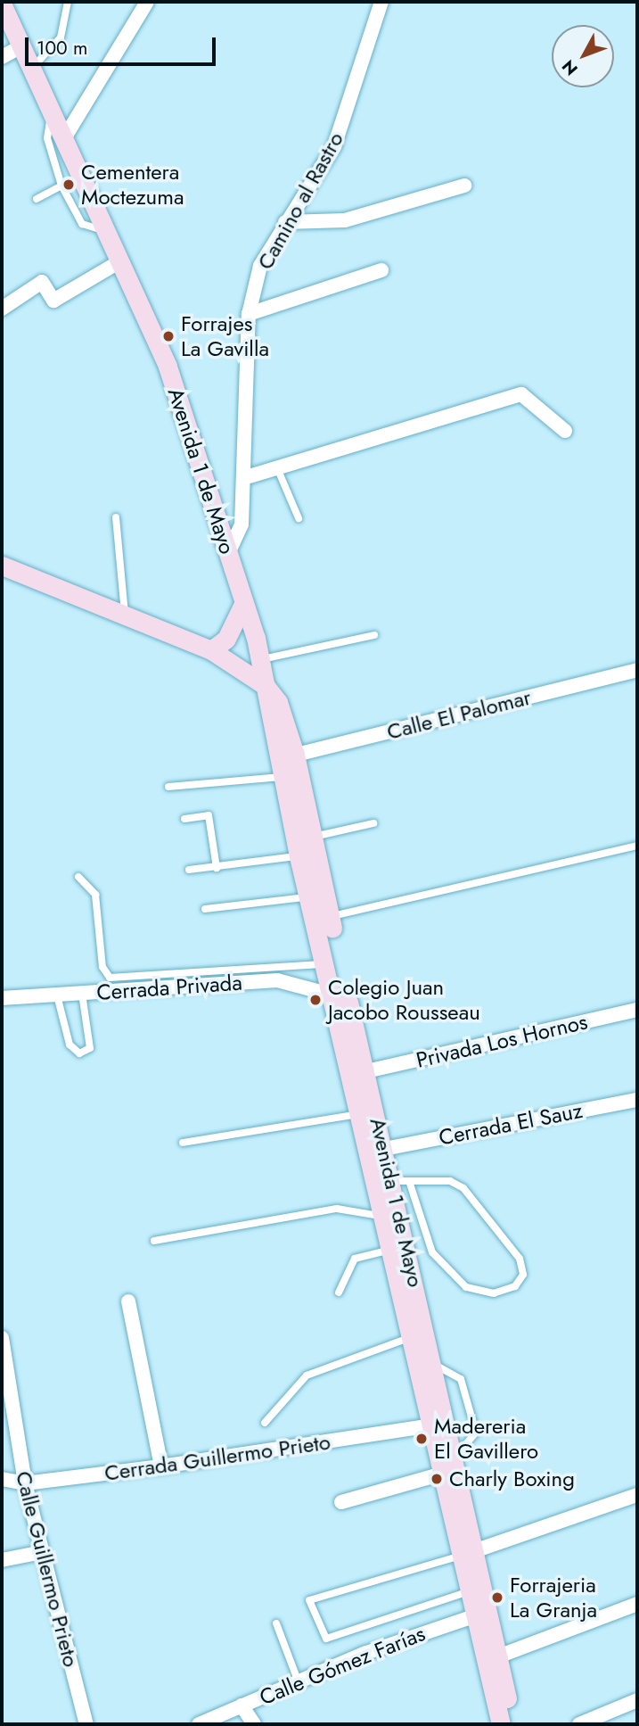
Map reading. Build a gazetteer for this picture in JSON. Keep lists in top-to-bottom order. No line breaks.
{"streets":{"main road":["Avenida 1 de Mayo"],"street":["Camino al Rastro","Calle El Palomar","Cerrada Privada","Privada Los Hornos","Cerrada El Sauz","Cerrada Guillermo Prieto","Calle Guillermo Prieto","Calle Gómez Farías"]},"crossings":[["Camino al Rastro","Avenida 1 de Mayo"],["Avenida 1 de Mayo","Calle El Palomar"],["Avenida 1 de Mayo","Cerrada Privada"],["Avenida 1 de Mayo","Privada Los Hornos"],["Avenida 1 de Mayo","Cerrada El Sauz"],["Avenida 1 de Mayo","Cerrada Guillermo Prieto"],["Avenida 1 de Mayo","Calle Gómez Farías"],["Cerrada Guillermo Prieto","Calle Guillermo Prieto"]],"places":["Cementera Moctezuma","Forrajes La Gavilla","Colegio Juan Jacobo Rousseau","Madereria El Gavillero","Charly Boxing","Forrajeria La Granja"],"scale_bar":"100 m","north":"bottom left"}
